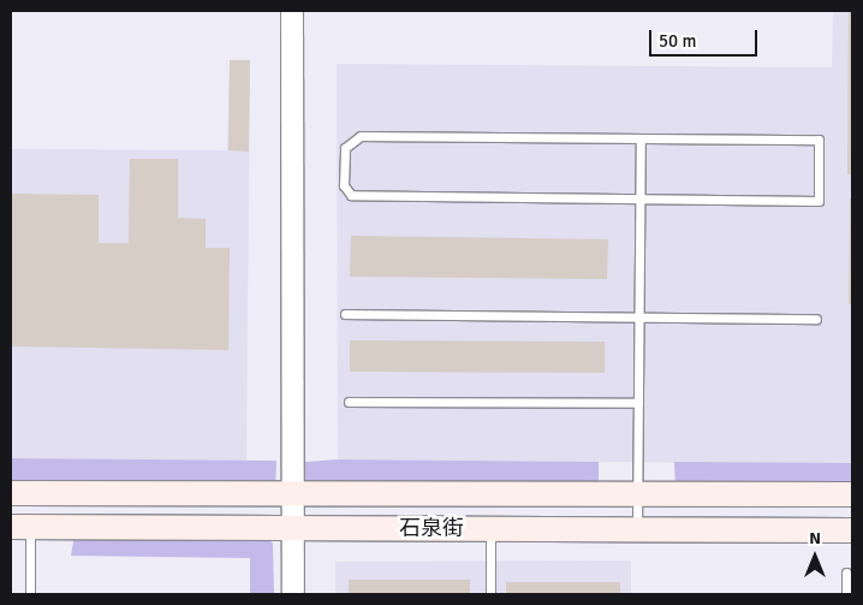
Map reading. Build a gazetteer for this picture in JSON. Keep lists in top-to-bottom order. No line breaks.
{"streets":{"main road":["石泉街"]},"scale_bar":"50 m","north":"top"}
